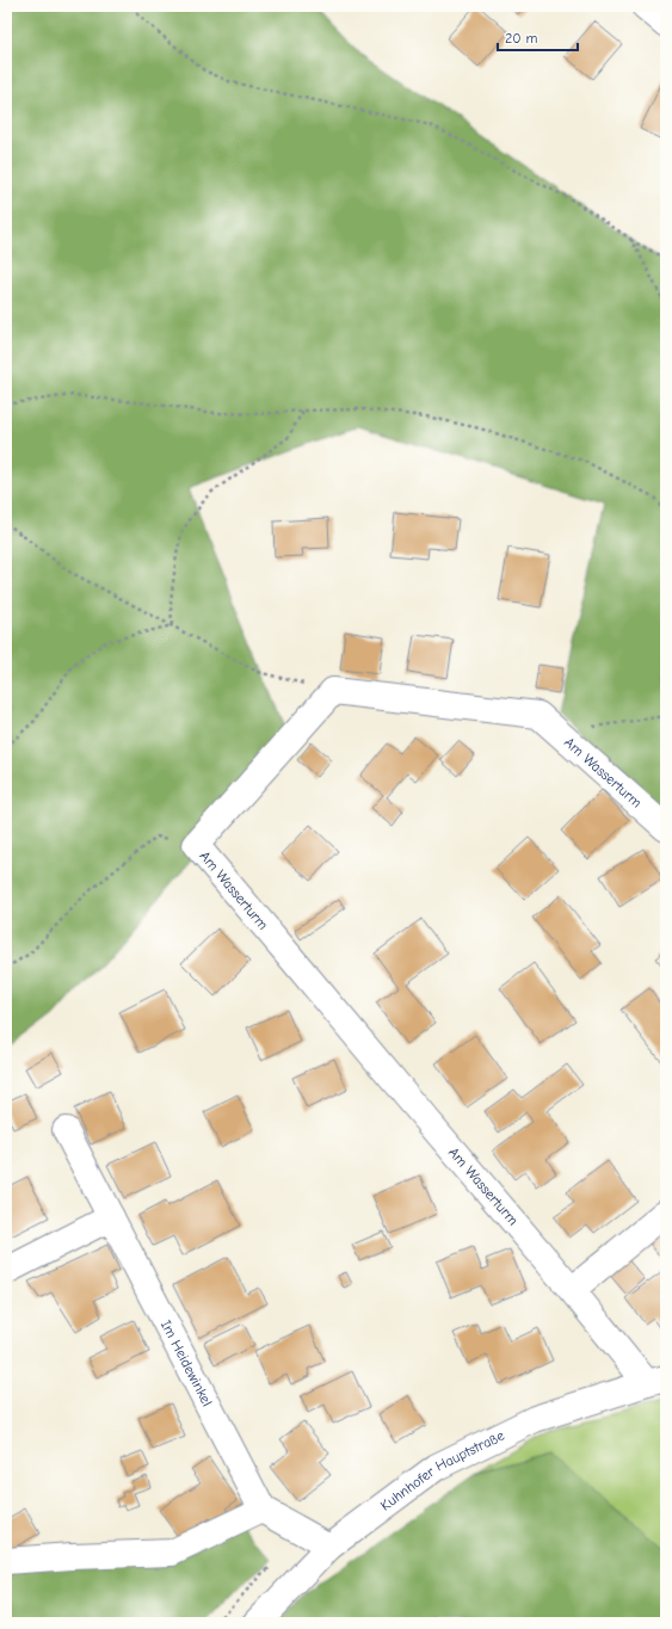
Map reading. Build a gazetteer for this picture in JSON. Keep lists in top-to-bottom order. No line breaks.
{"streets":{"street":["Am Wasserturm","Im Heidewinkel","Kuhnhofer Hauptstraße"]},"crossings":[["Am Wasserturm","Kuhnhofer Hauptstraße"]],"scale_bar":"20 m"}
